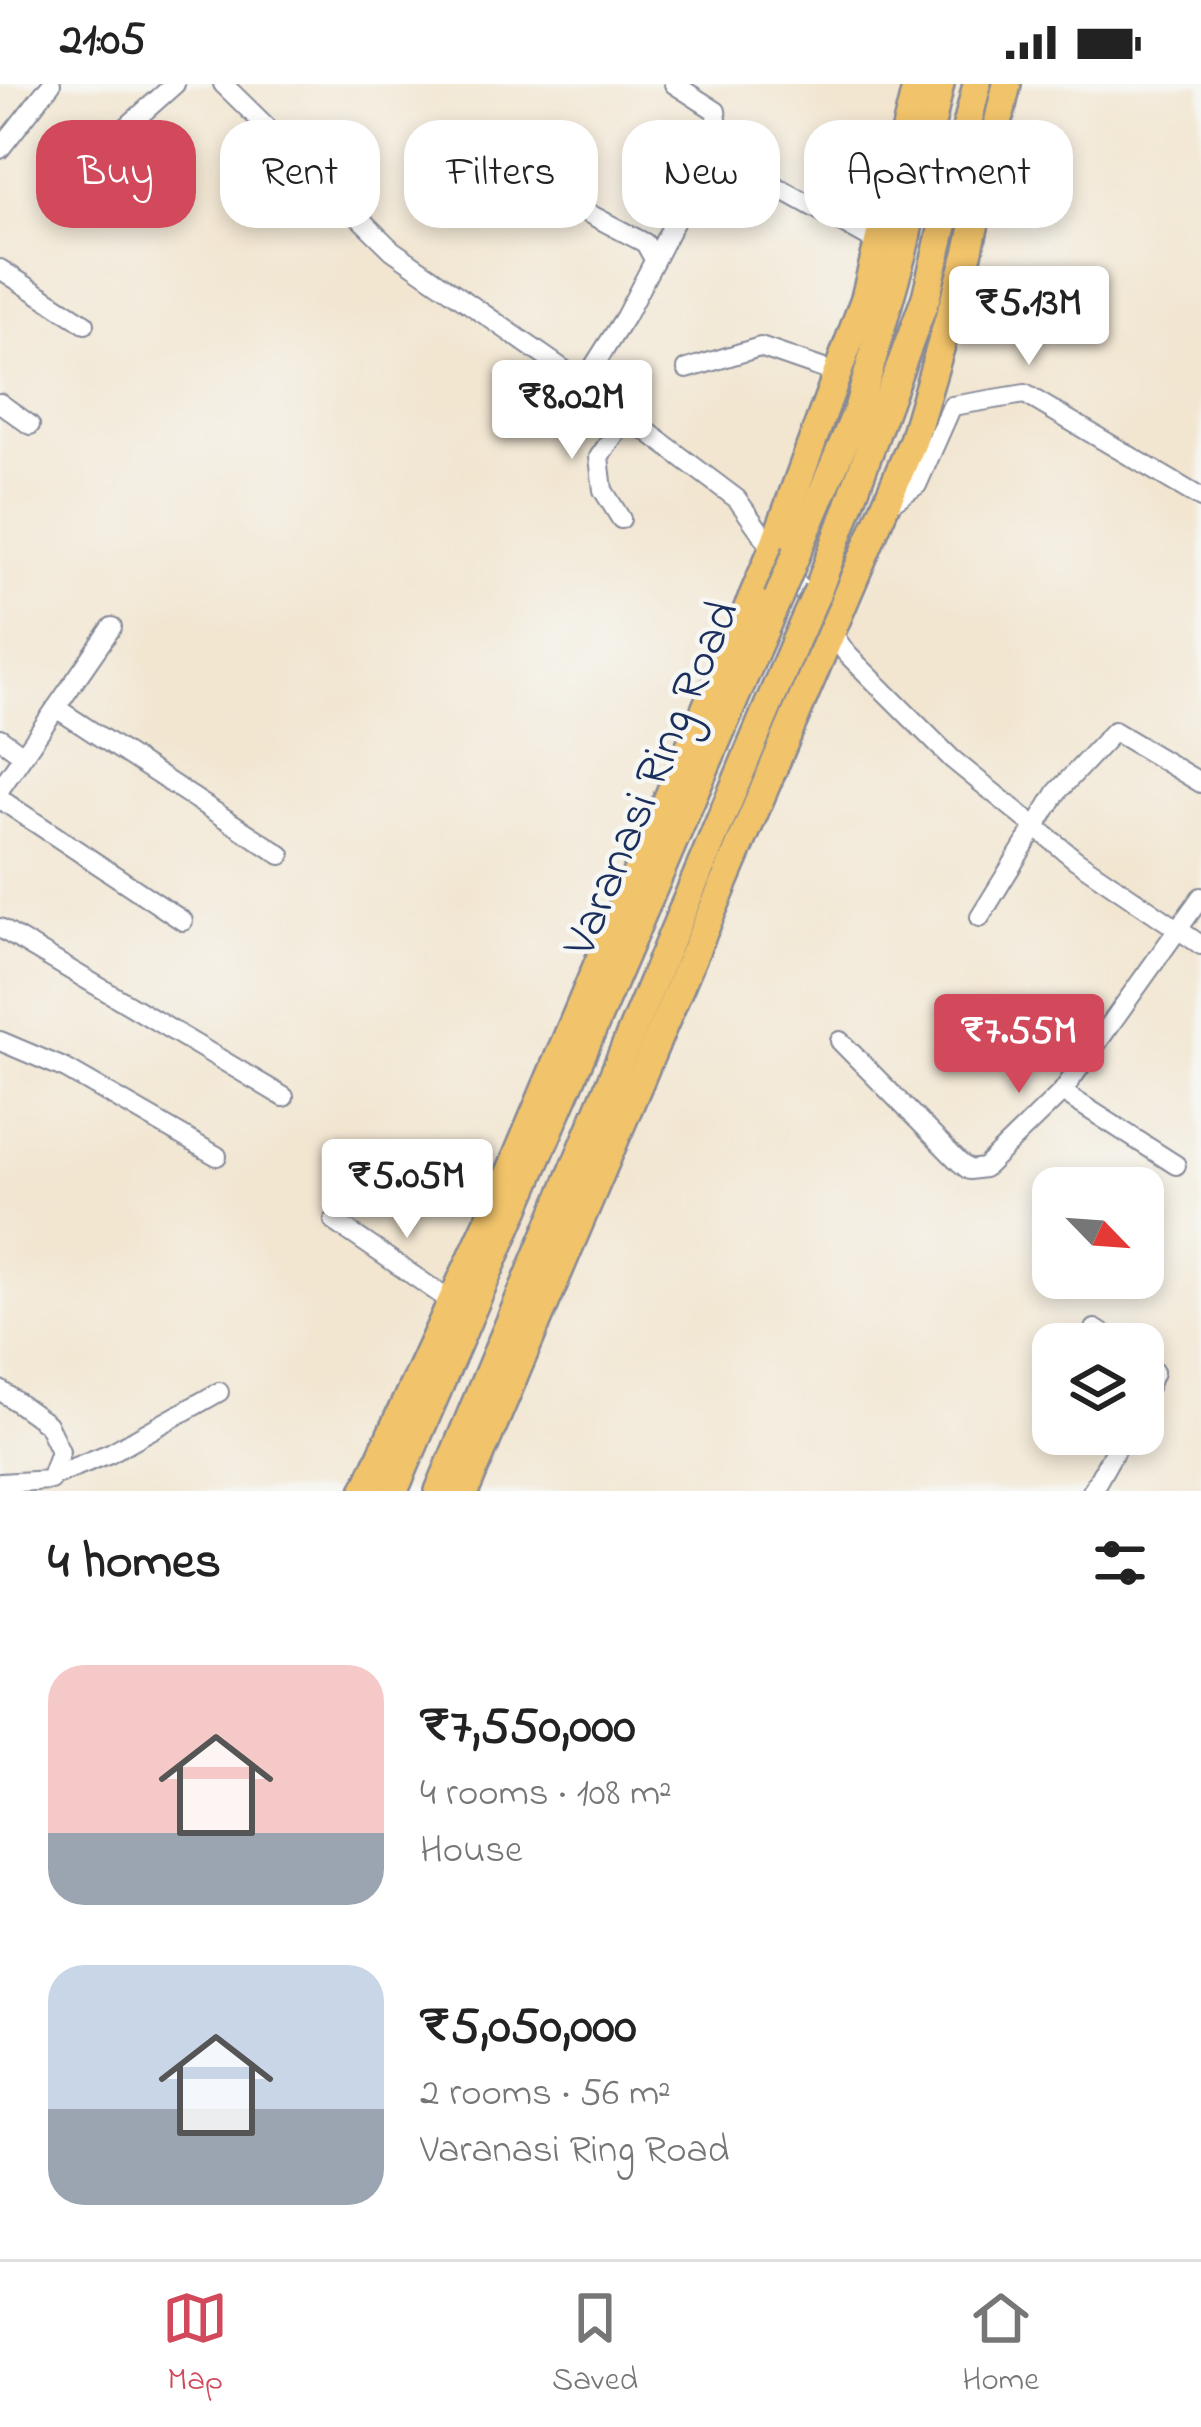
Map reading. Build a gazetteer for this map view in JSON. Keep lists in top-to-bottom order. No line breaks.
{"streets":{"highway":["Varanasi Ring Road"]},"north":"bottom right","page":{"status":"21:05","chip":["Buy","Rent","Filters","New","Apartment"],"price":["₹5.13M","₹8.02M","₹7.55M","₹5.05M"],"heading":"4 homes","list":[{"name":"₹7,550,000","note":"4 rooms · 108 m² · House"},{"name":"₹5,050,000","note":"2 rooms · 56 m² · Varanasi Ring Road"}],"tabs":["Map","Saved","Home"]}}
